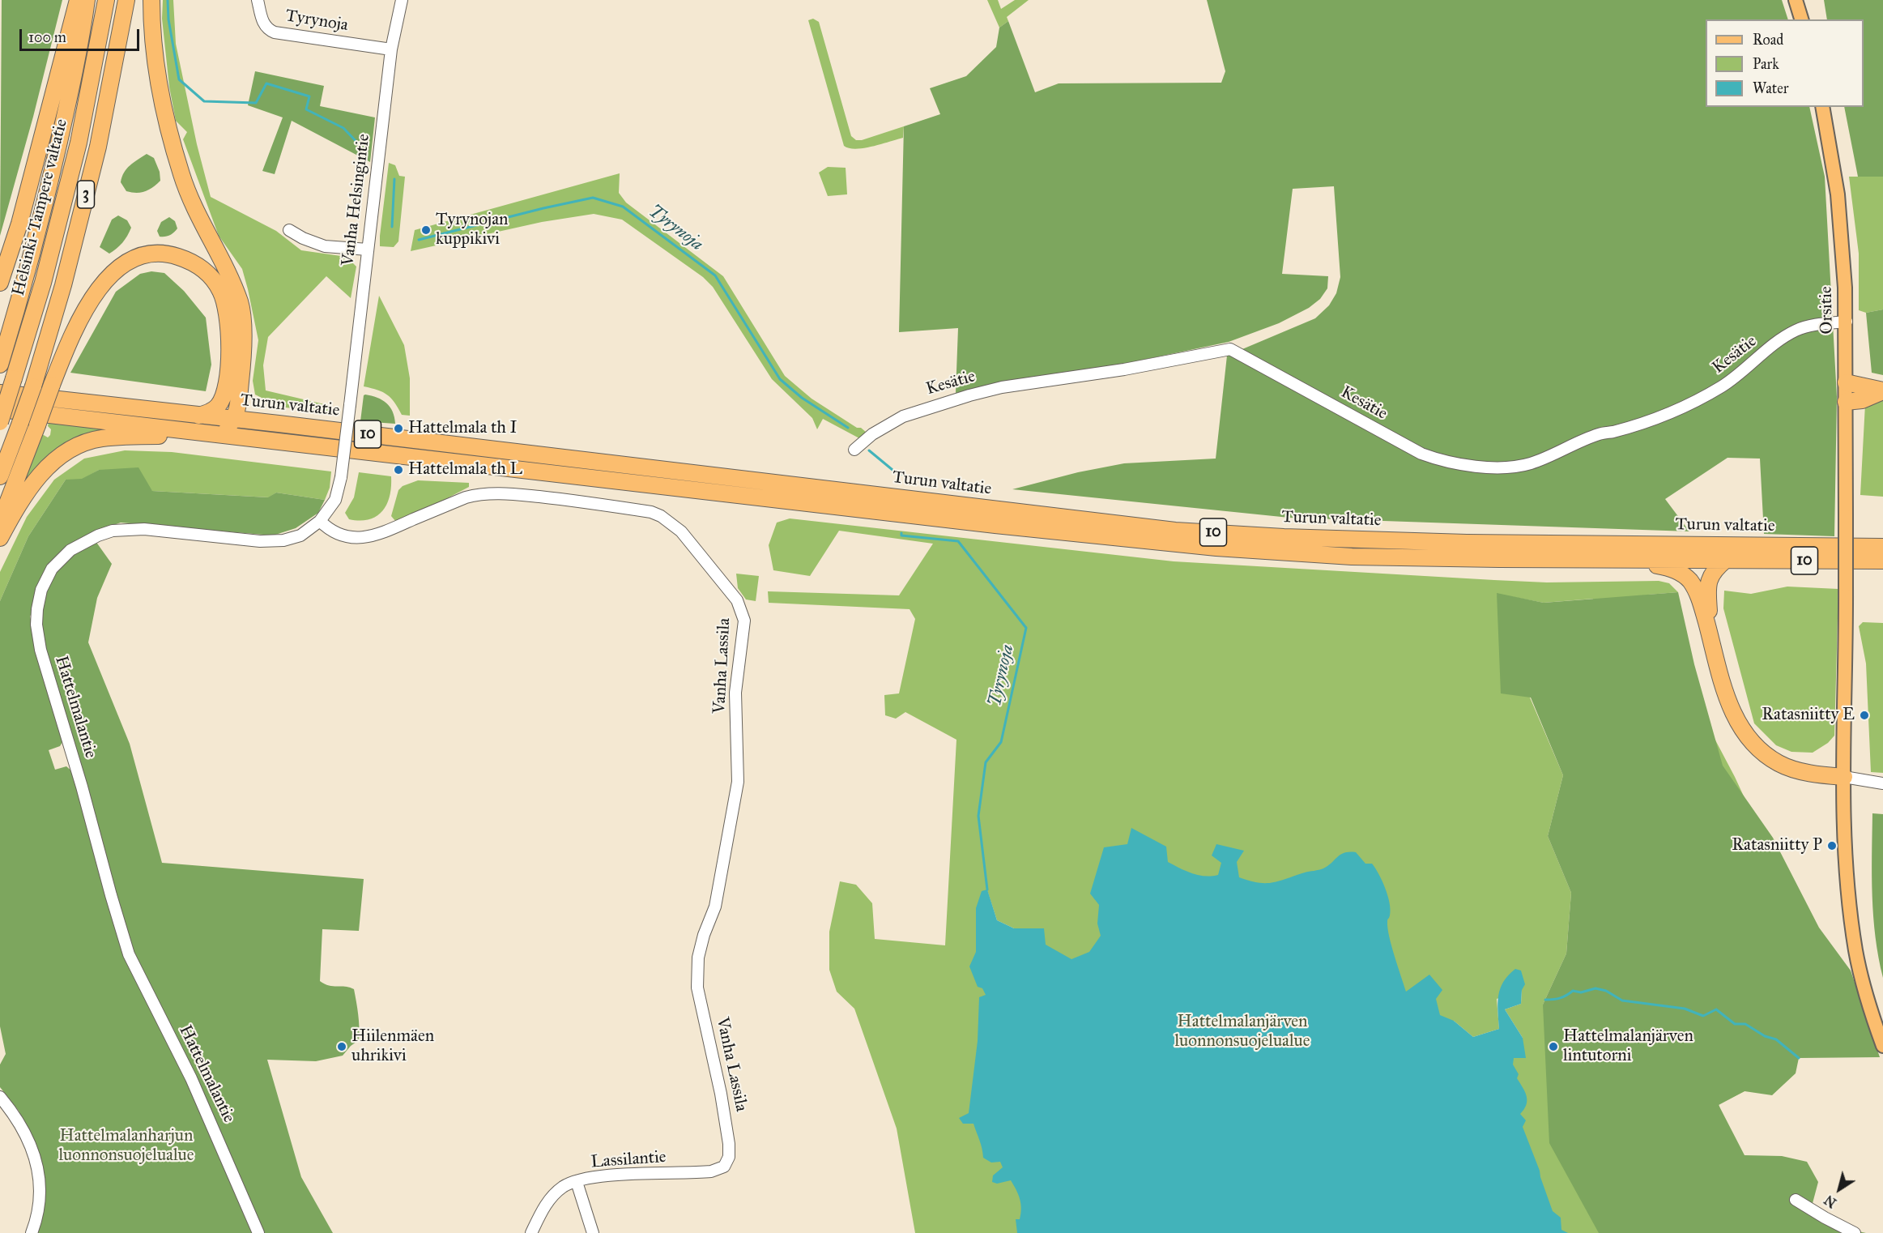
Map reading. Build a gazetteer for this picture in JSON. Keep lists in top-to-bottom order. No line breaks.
{"streets":{"highway":["3","Helsinki-Tampere valtatie","Turun valtatie","10"],"main road":["Orsitie"],"street":["Tyrynoja","Vanha Helsingintie","Kesätie","Vanha Lassila","Hattelmalantie","Lassilantie"]},"crossings":[["Tyrynoja","Vanha Helsingintie"],["Vanha Helsingintie","Hattelmalantie"],["Orsitie","Kesätie"],["Vanha Lassila","Hattelmalantie"],["Vanha Lassila","Lassilantie"]],"water":["Tyrynoja"],"parks":["Hattelmalanjärven luonnonsuojelualue","Hattelmalanharjun luonnonsuojelualue"],"places":["Tyrynojan kuppikivi","Hattelmala th I","Hattelmala th L","Ratasniitty E","Ratasniitty P","Hiilenmäen uhrikivi","Hattelmalanjärven lintutorni"],"legend":["Road","Park","Water"],"scale_bar":"100 m","north":"bottom left"}
